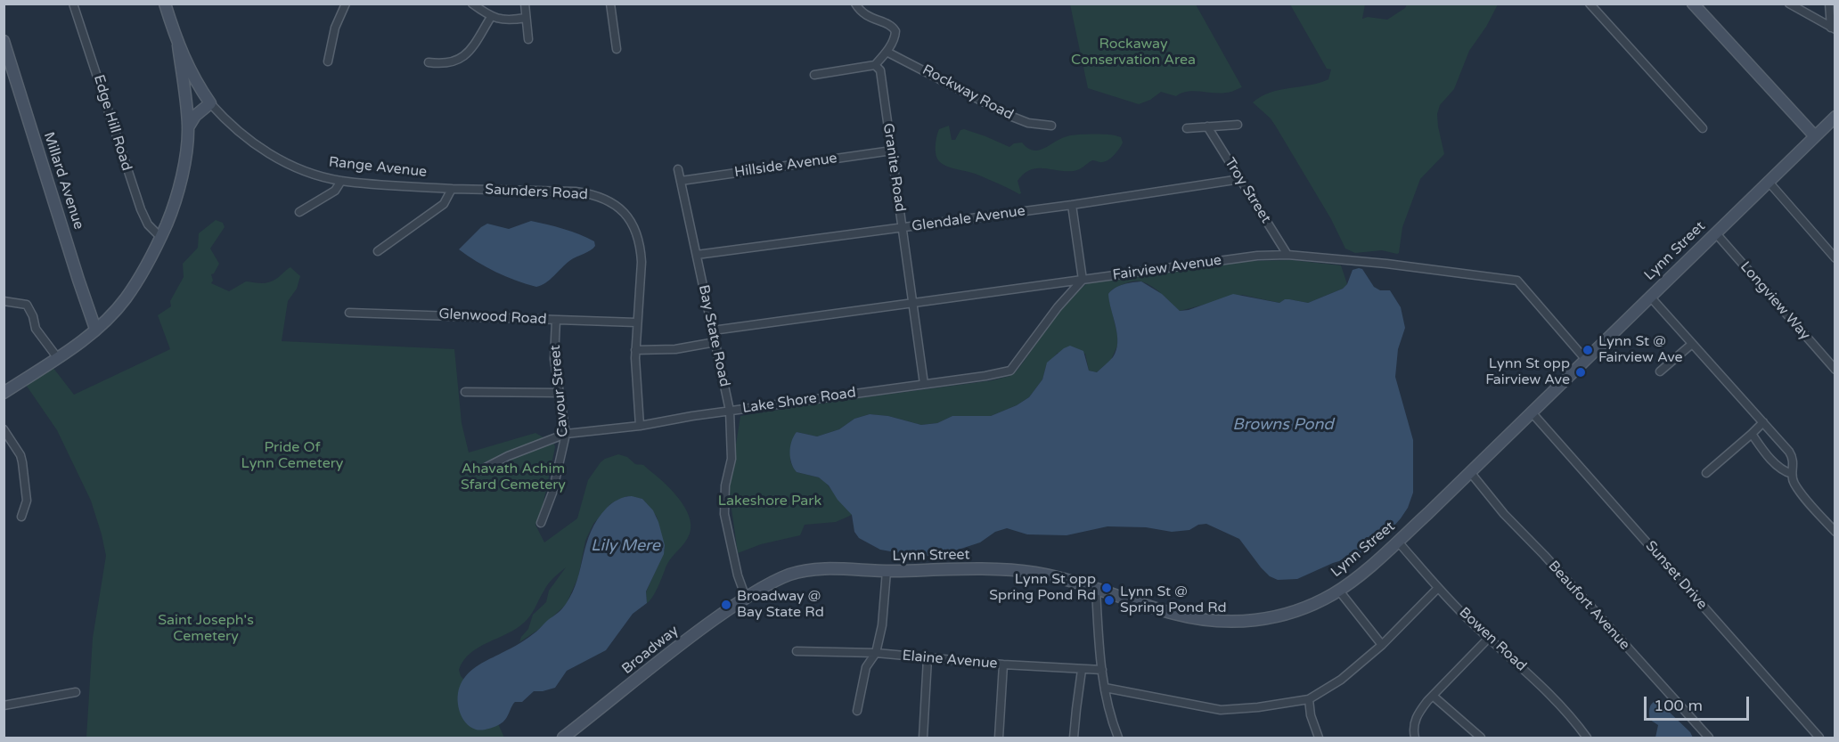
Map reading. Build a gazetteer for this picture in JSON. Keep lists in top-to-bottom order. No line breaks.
{"streets":{"main road":["Range Avenue","Millard Avenue","Lynn Street","Broadway"],"street":["Rockway Road","Edge Hill Road","Hillside Avenue","Granite Road","Troy Street","Saunders Road","Glendale Avenue","Fairview Avenue","Longview Way","Glenwood Road","Bay State Road","Cavour Street","Lake Shore Road","Sunset Drive","Beaufort Avenue","Bowen Road","Elaine Avenue"]},"crossings":[["Hillside Avenue","Granite Road"],["Hillside Avenue","Bay State Road"],["Range Avenue","Saunders Road"],["Granite Road","Glendale Avenue"],["Granite Road","Fairview Avenue"],["Granite Road","Lake Shore Road"],["Troy Street","Glendale Avenue"],["Troy Street","Fairview Avenue"],["Saunders Road","Glenwood Road"],["Saunders Road","Lake Shore Road"],["Glendale Avenue","Bay State Road"],["Lynn Street","Fairview Avenue"],["Lynn Street","Longview Way"],["Lynn Street","Sunset Drive"],["Lynn Street","Beaufort Avenue"],["Lynn Street","Bowen Road"],["Lynn Street","Broadway"],["Fairview Avenue","Bay State Road"],["Fairview Avenue","Lake Shore Road"],["Glenwood Road","Cavour Street"],["Bay State Road","Lake Shore Road"],["Bay State Road","Broadway"],["Cavour Street","Lake Shore Road"]],"water":["Browns Pond","Lily Mere"],"parks":["Rockaway Conservation Area","Pride Of Lynn Cemetery","Ahavath Achim Sfard Cemetery","Lakeshore Park","Saint Joseph's Cemetery"],"places":["Lynn St @ Fairview Ave","Lynn St opp Fairview Ave","Lynn St opp Spring Pond Rd","Lynn St @ Spring Pond Rd","Broadway @ Bay State Rd"],"scale_bar":"100 m"}
